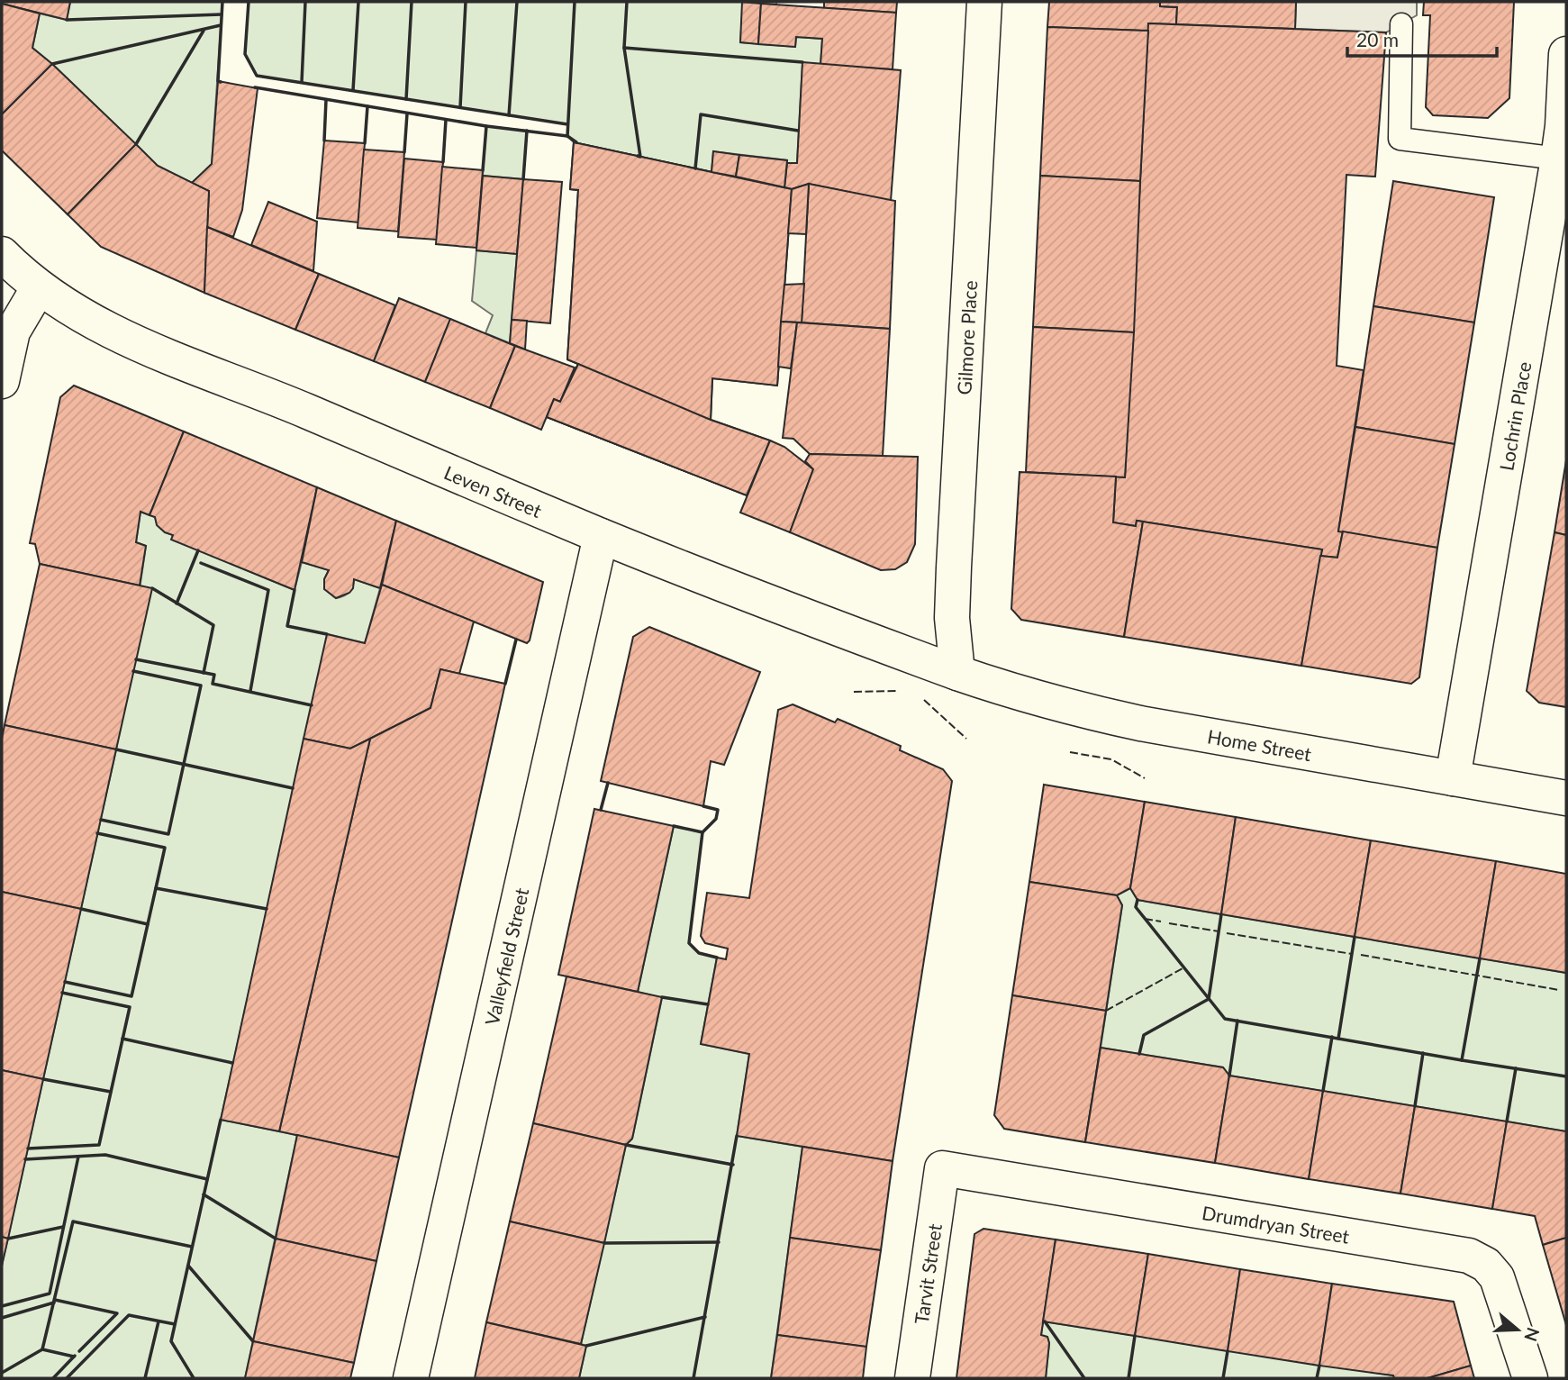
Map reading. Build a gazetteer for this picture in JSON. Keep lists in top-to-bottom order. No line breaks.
{"streets":{"street":["Gilmore Place","Lochrin Place","Leven Street","Home Street","Valleyfield Street","Drumdryan Street","Tarvit Street"]},"crossings":[["Gilmore Place","Leven Street"],["Gilmore Place","Home Street"],["Lochrin Place","Home Street"],["Leven Street","Home Street"],["Leven Street","Valleyfield Street"],["Drumdryan Street","Tarvit Street"]],"scale_bar":"20 m","north":"right"}
